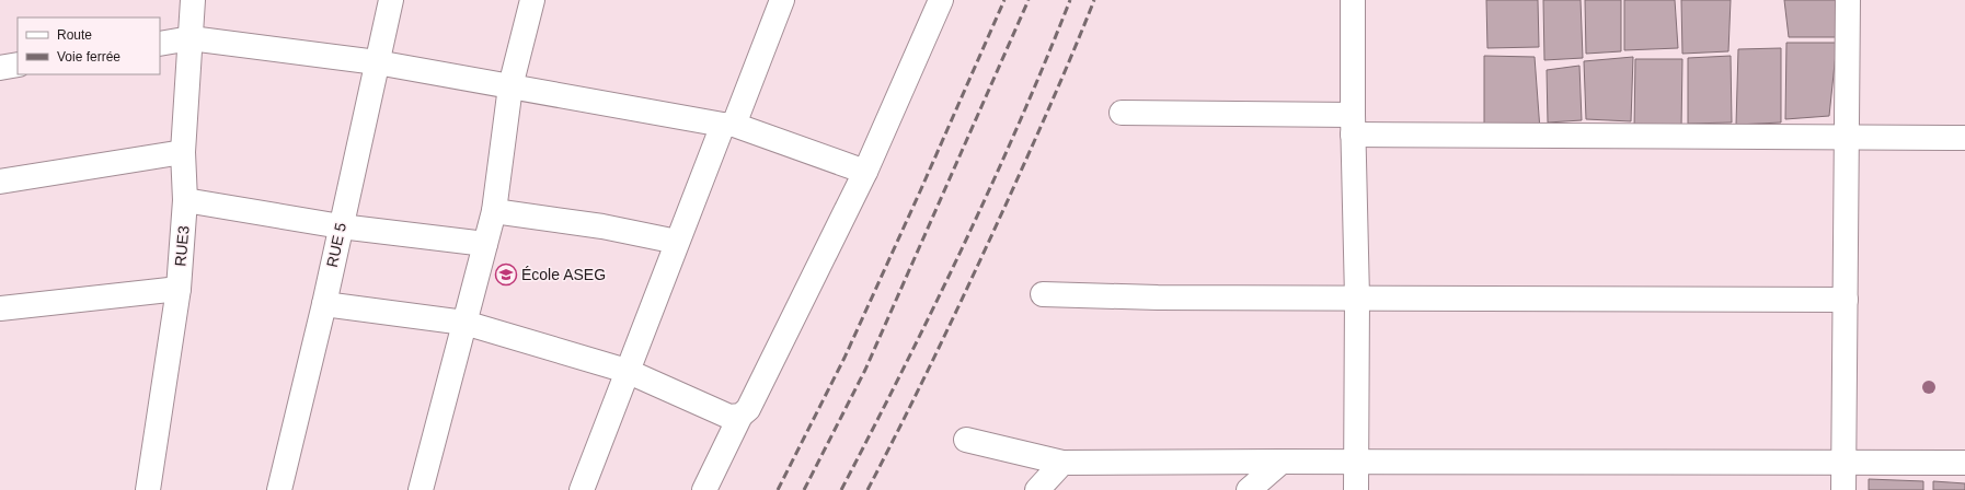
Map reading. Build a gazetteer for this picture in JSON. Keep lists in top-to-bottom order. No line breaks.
{"streets":{"street":["RUE 5","RUE3"]},"places":{"school or university":["École ASEG"]},"legend":["Route","Voie ferrée"]}
